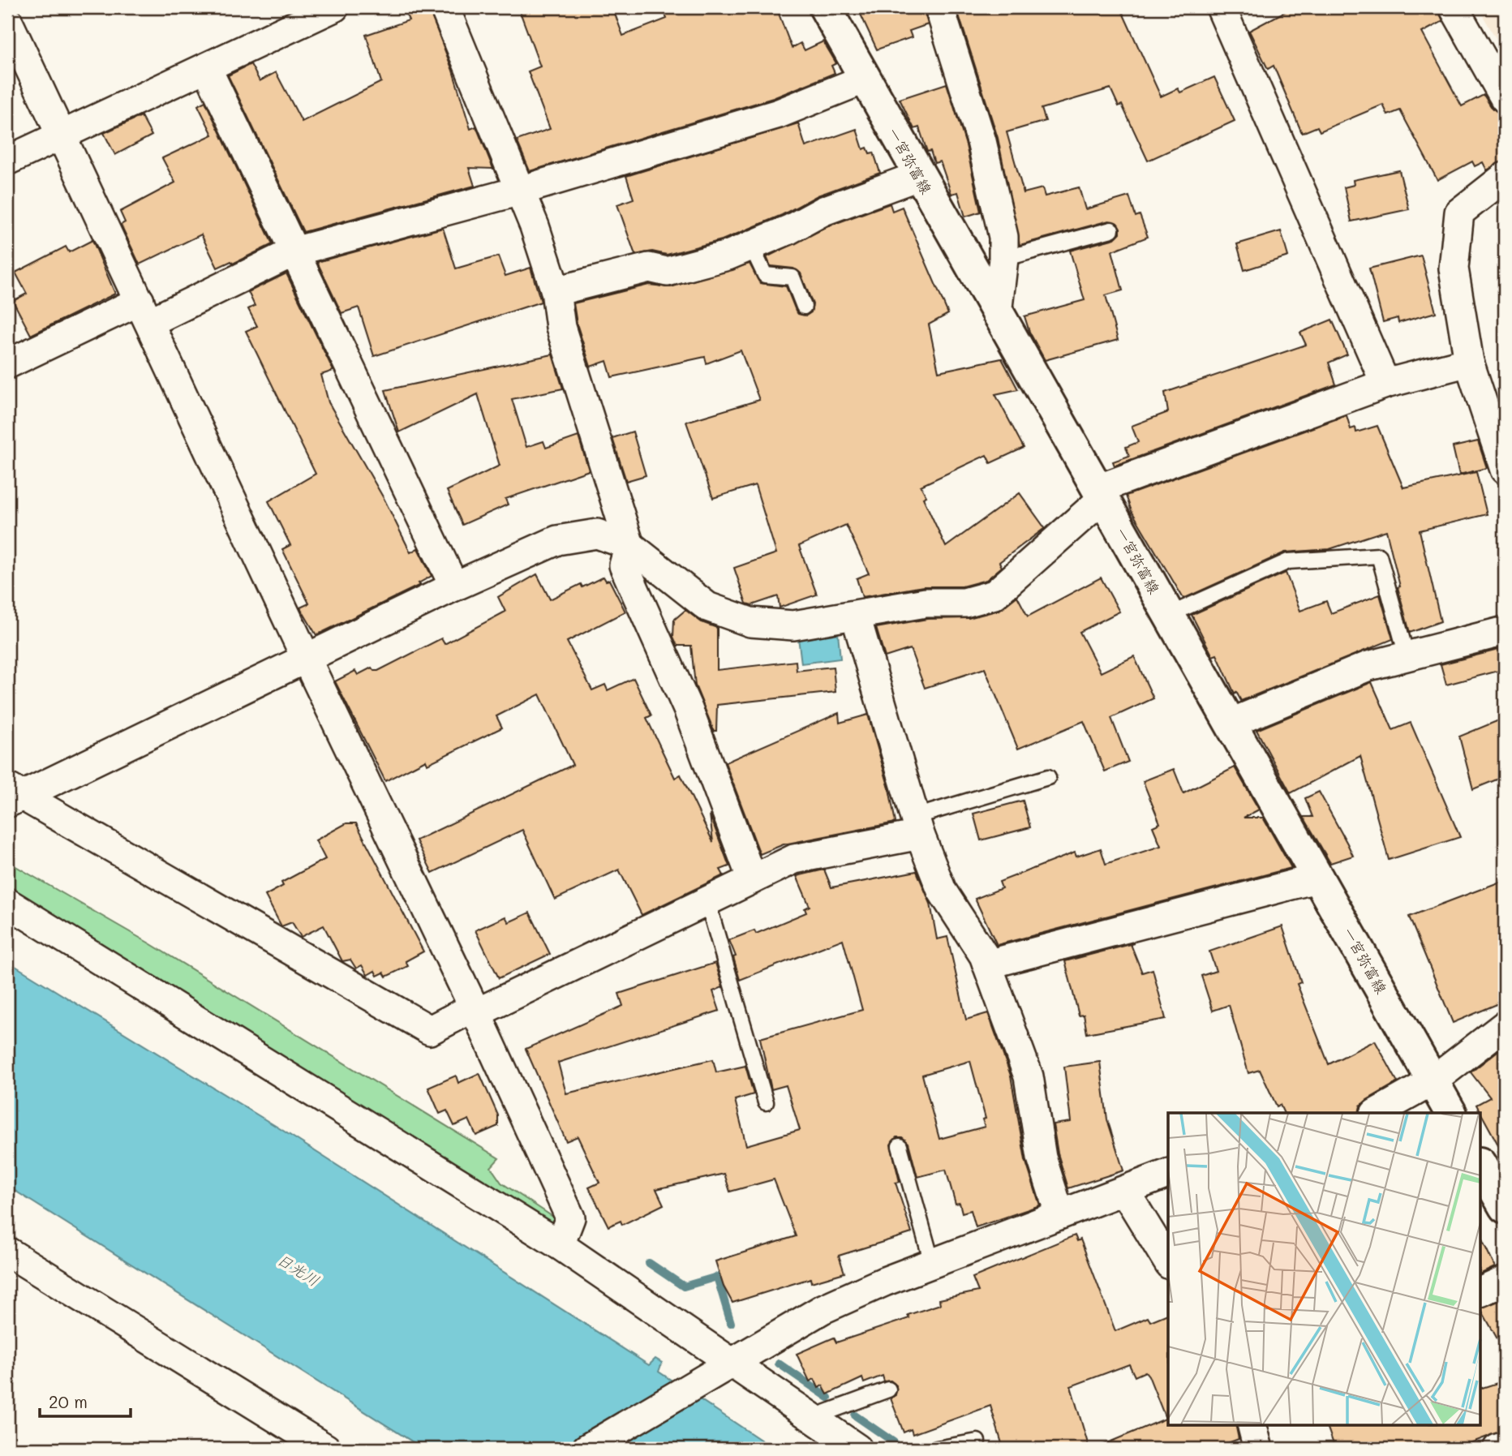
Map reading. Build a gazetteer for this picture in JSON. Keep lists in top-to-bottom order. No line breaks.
{"streets":{"main road":["一宮弥富線"]},"water":["日光川"],"scale_bar":"20 m"}
